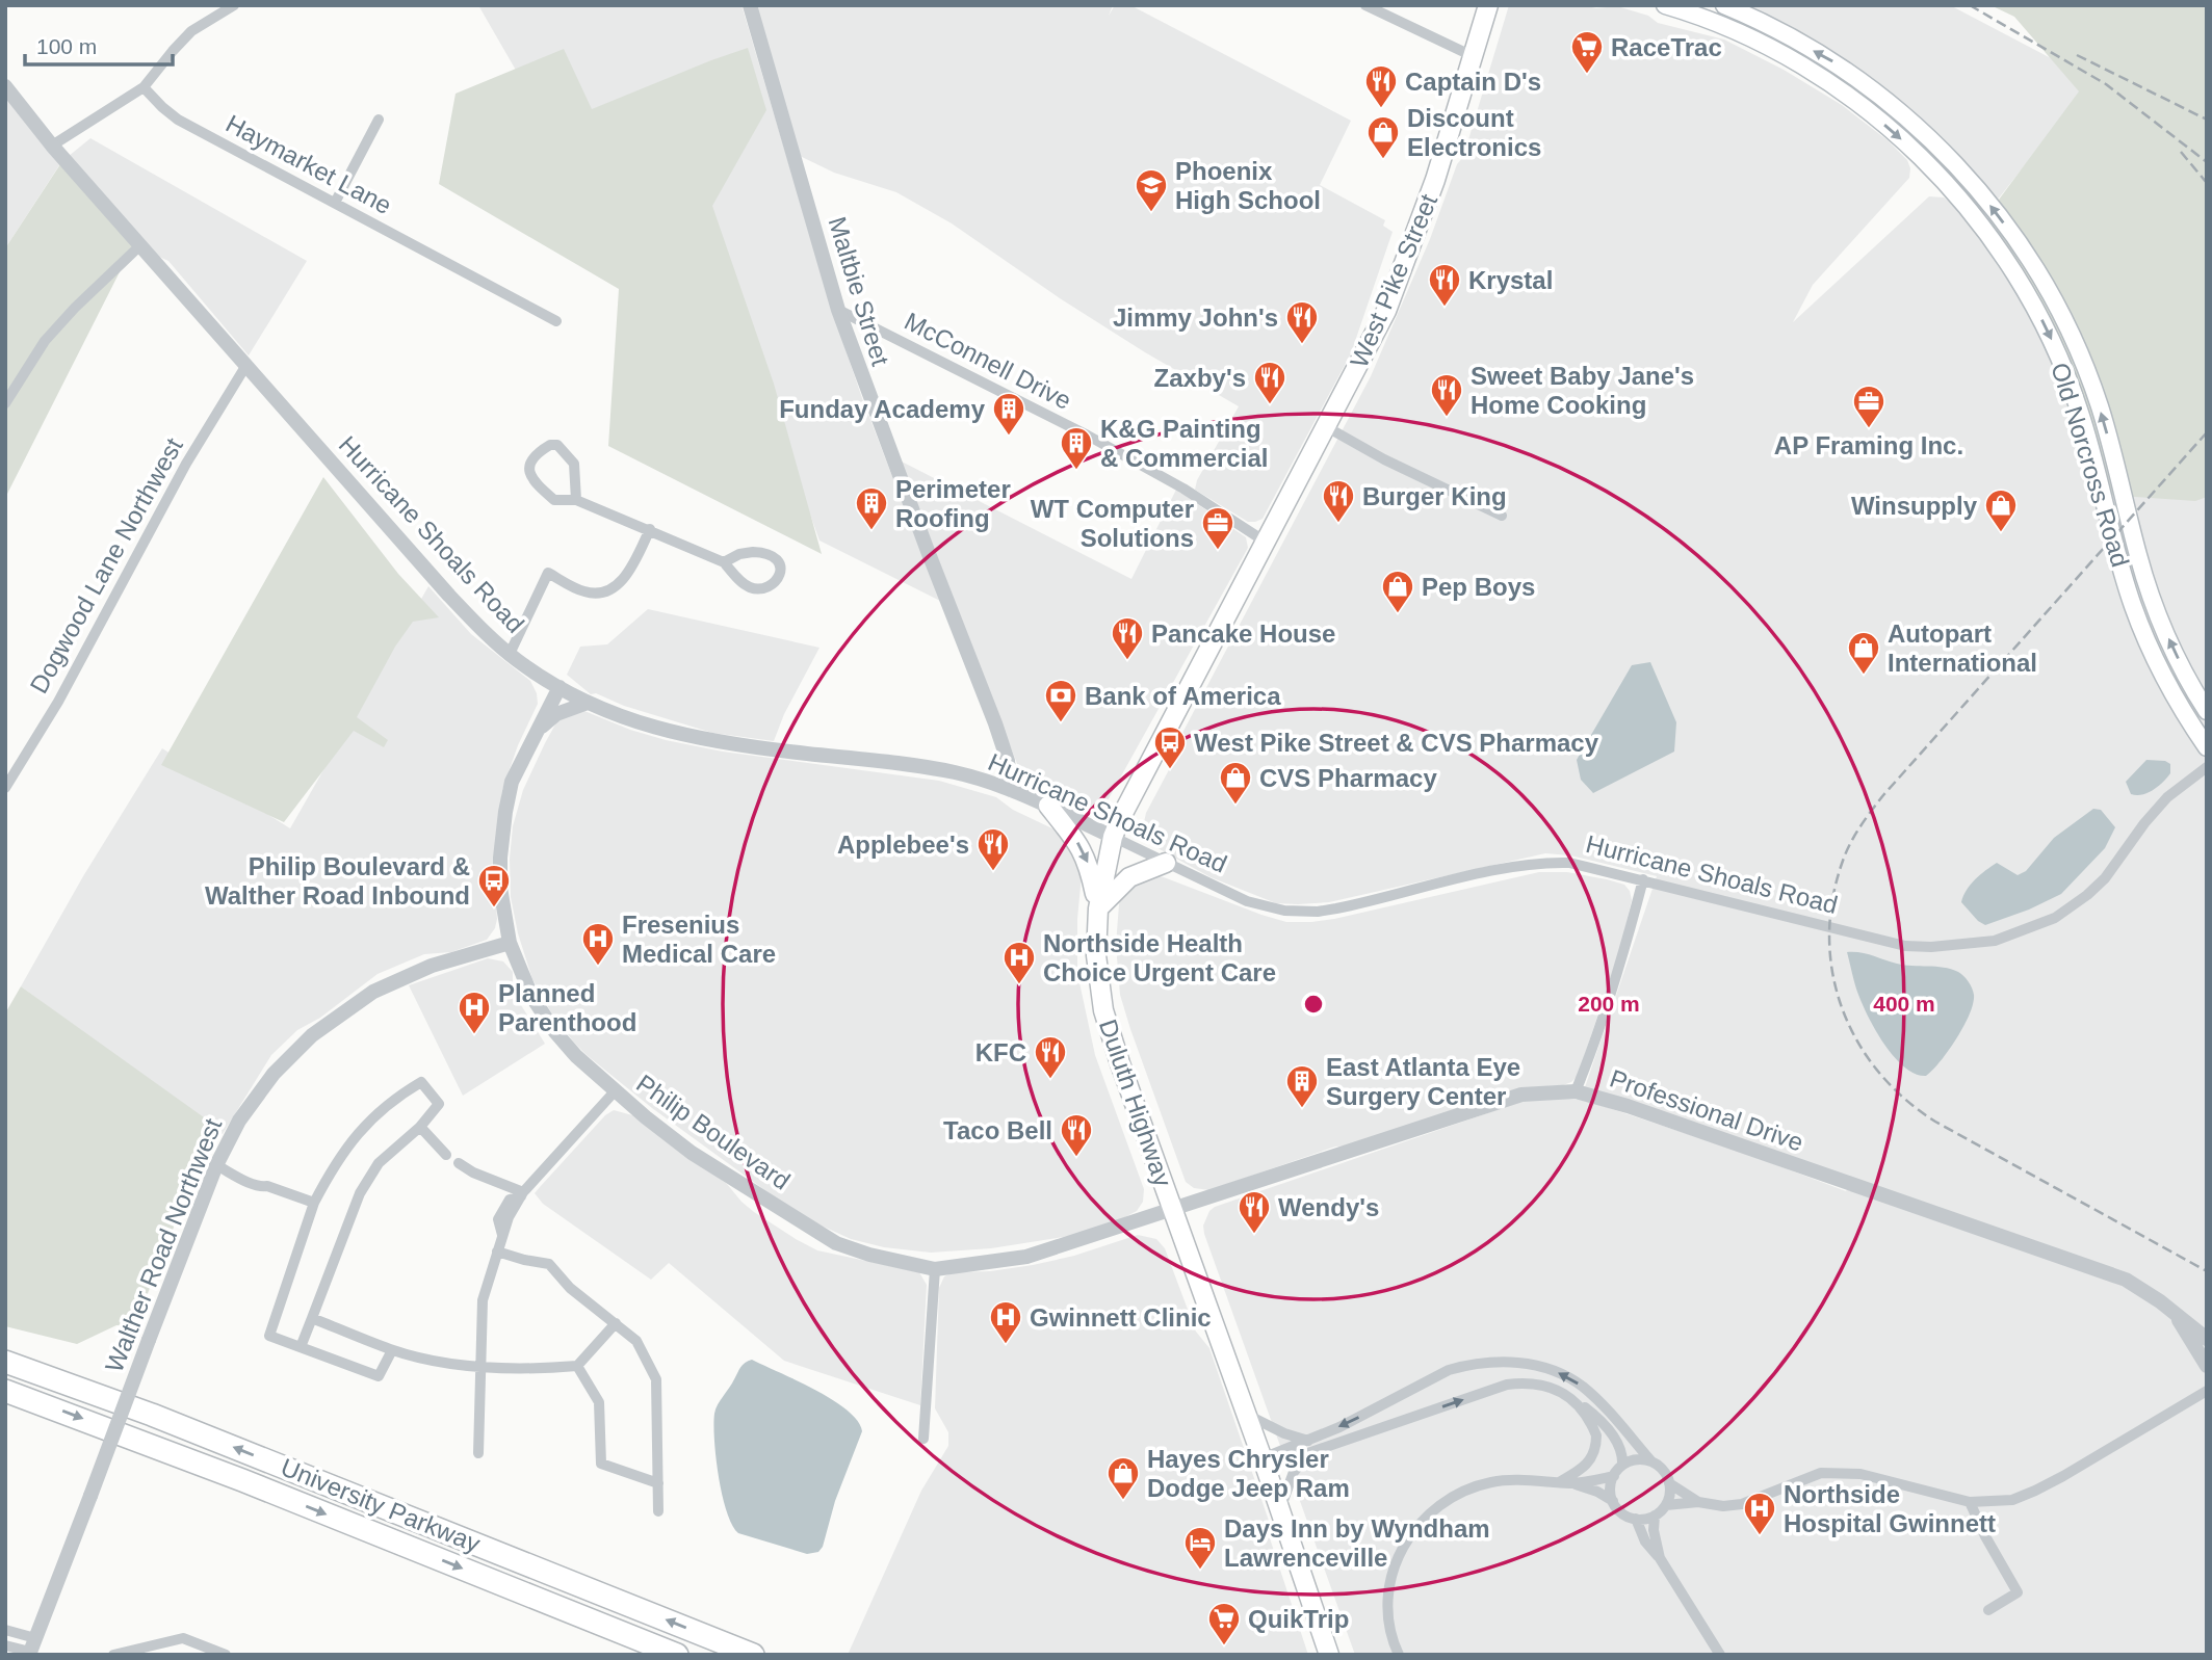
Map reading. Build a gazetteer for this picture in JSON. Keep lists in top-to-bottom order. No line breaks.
{"streets":{"highway":["University Parkway"],"main road":["West Pike Street","Old Norcross Road","Duluth Highway"],"street":["Haymarket Lane","Maltbie Street","McConnell Drive","Hurricane Shoals Road","Dogwood Lane Northwest","Professional Drive","Philip Boulevard","Walther Road Northwest"]},"crossings":[["West Pike Street","McConnell Drive"],["West Pike Street","Duluth Highway"],["Maltbie Street","McConnell Drive"],["Maltbie Street","Hurricane Shoals Road"],["McConnell Drive","Duluth Highway"],["Hurricane Shoals Road","Dogwood Lane Northwest"],["Hurricane Shoals Road","Duluth Highway"],["Hurricane Shoals Road","Philip Boulevard"],["Duluth Highway","Professional Drive"],["Duluth Highway","Philip Boulevard"],["Professional Drive","Philip Boulevard"],["Philip Boulevard","Walther Road Northwest"]],"places":{"supermarket":["RaceTrac","QuikTrip"],"restaurant":["Captain D's","Krystal","Jimmy John's","Zaxby's","Sweet Baby Jane's Home Cooking","Burger King","Pancake House","Applebee's","KFC","Taco Bell","Wendy's"],"shop":["Discount Electronics","Winsupply","Pep Boys","Autopart International","CVS Pharmacy","Hayes Chrysler Dodge Jeep Ram"],"school or university":["Phoenix High School"],"office":["AP Framing Inc.","WT Computer Solutions"],"building":["Funday Academy","K&G Painting & Commercial","Perimeter Roofing","East Atlanta Eye Surgery Center"],"bank":["Bank of America"],"bus stop":["West Pike Street & CVS Pharmacy","Philip Boulevard & Walther Road Inbound"],"hospital":["Fresenius Medical Care","Northside Health Choice Urgent Care","Planned Parenthood","Gwinnett Clinic","Northside Hospital Gwinnett"],"hotel":["Days Inn by Wyndham Lawrenceville"]},"scale_bar":"100 m","rings":["200 m","400 m"]}
